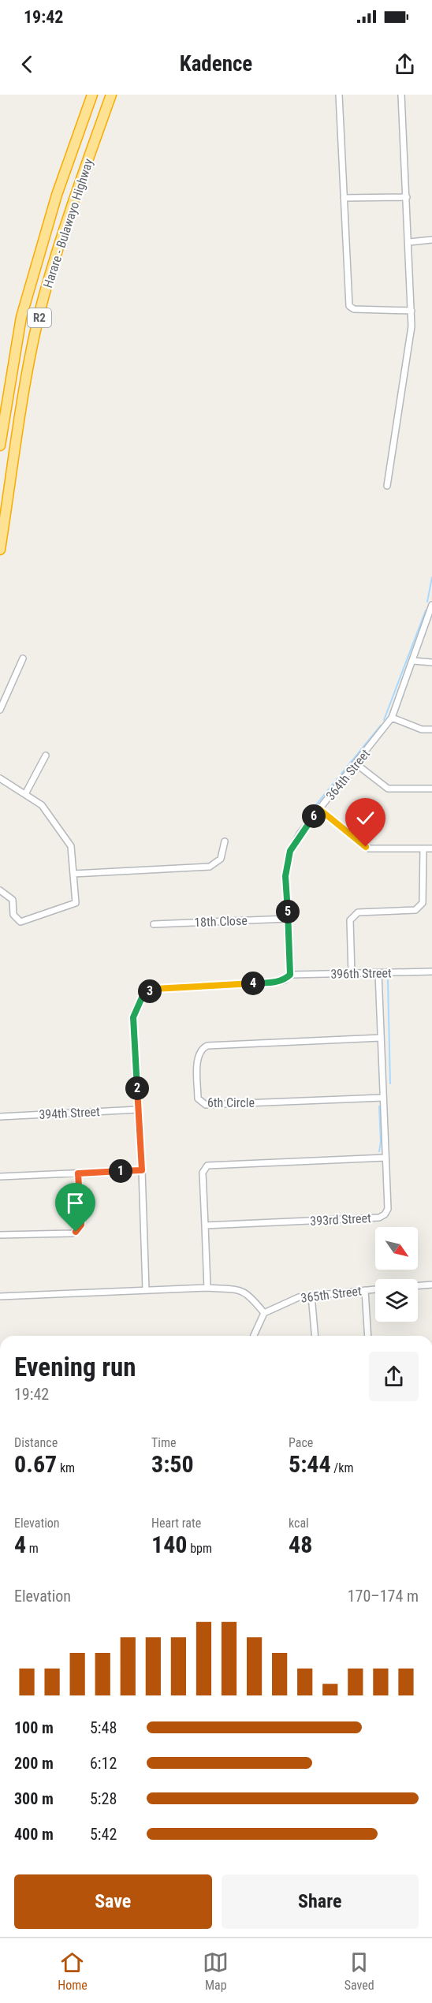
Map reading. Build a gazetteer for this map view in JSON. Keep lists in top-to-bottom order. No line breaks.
{"streets":{"highway":["Harare - Bulawayo Highway","R2"],"street":["364th Street","18th Close","396th Street","6th Circle","394th Street","393rd Street","365th Street"]},"crossings":[["364th Street","18th Close"],["364th Street","396th Street"],["396th Street","394th Street"],["396th Street","393rd Street"],["6th Circle","393rd Street"]],"north":"bottom right","page":{"status":"19:42","header":"Kadence","pins":["6","5","4","3","2","1"],"heading":["Evening run","19:42"],"stats":[["Distance","0.67 km"],["Time","3:50"],["Pace","5:44 /km"],["Elevation","4 m"],["Heart rate","140 bpm"],["kcal","48"]],"chart":["Elevation","170–174 m"],"list":[{"name":"100 m","note":"5:48"},{"name":"200 m","note":"6:12"},{"name":"300 m","note":"5:28"},{"name":"400 m","note":"5:42"}],"buttons":["Save","Share"],"tabs":["Home","Map","Saved"]}}
